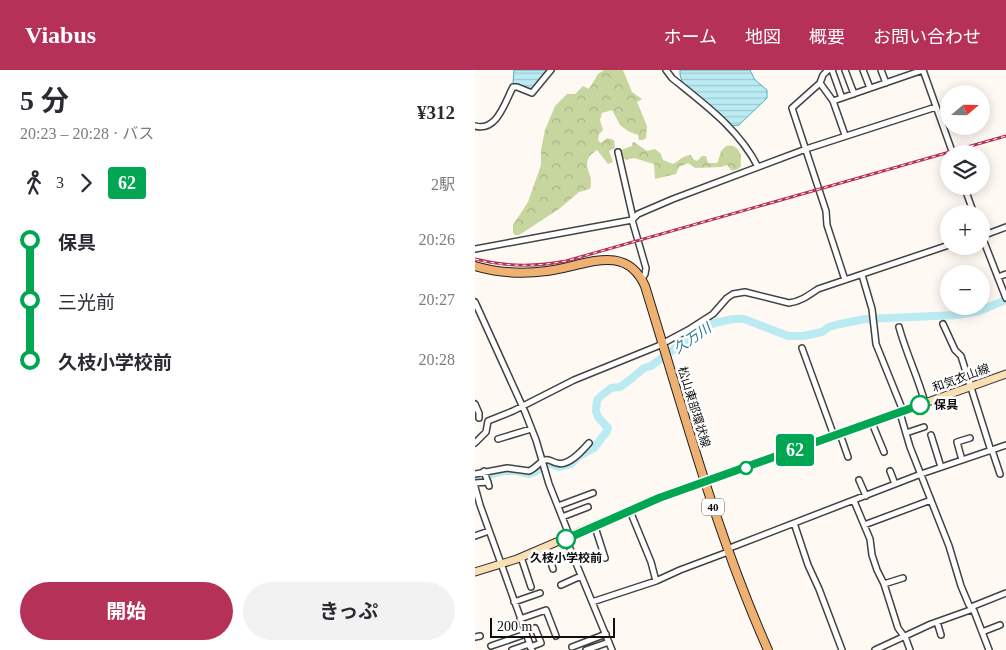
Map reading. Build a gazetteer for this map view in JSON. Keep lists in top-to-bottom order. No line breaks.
{"streets":{"main road":["和気衣山線","松山東部環状線","40"]},"crossings":[["和気衣山線","松山東部環状線"]],"water":["久万川"],"places":["保具","久枝小学校前"],"lines":["bus line 62"],"scale_bar":"200 m","north":"right","page":{"header":"Viabus","nav":["ホーム","地図","概要","お問い合わせ"],"heading":["5 分","20:23 – 20:28 · バス","¥312"],"on_map":"62","map_buttons":["+","−"],"legs":["3","62","2駅"],"list":[{"name":"保具","value":"20:26"},{"name":"三光前","value":"20:27"},{"name":"久枝小学校前","value":"20:28"}],"buttons":["開始","きっぷ"],"scale":"200 m"}}
